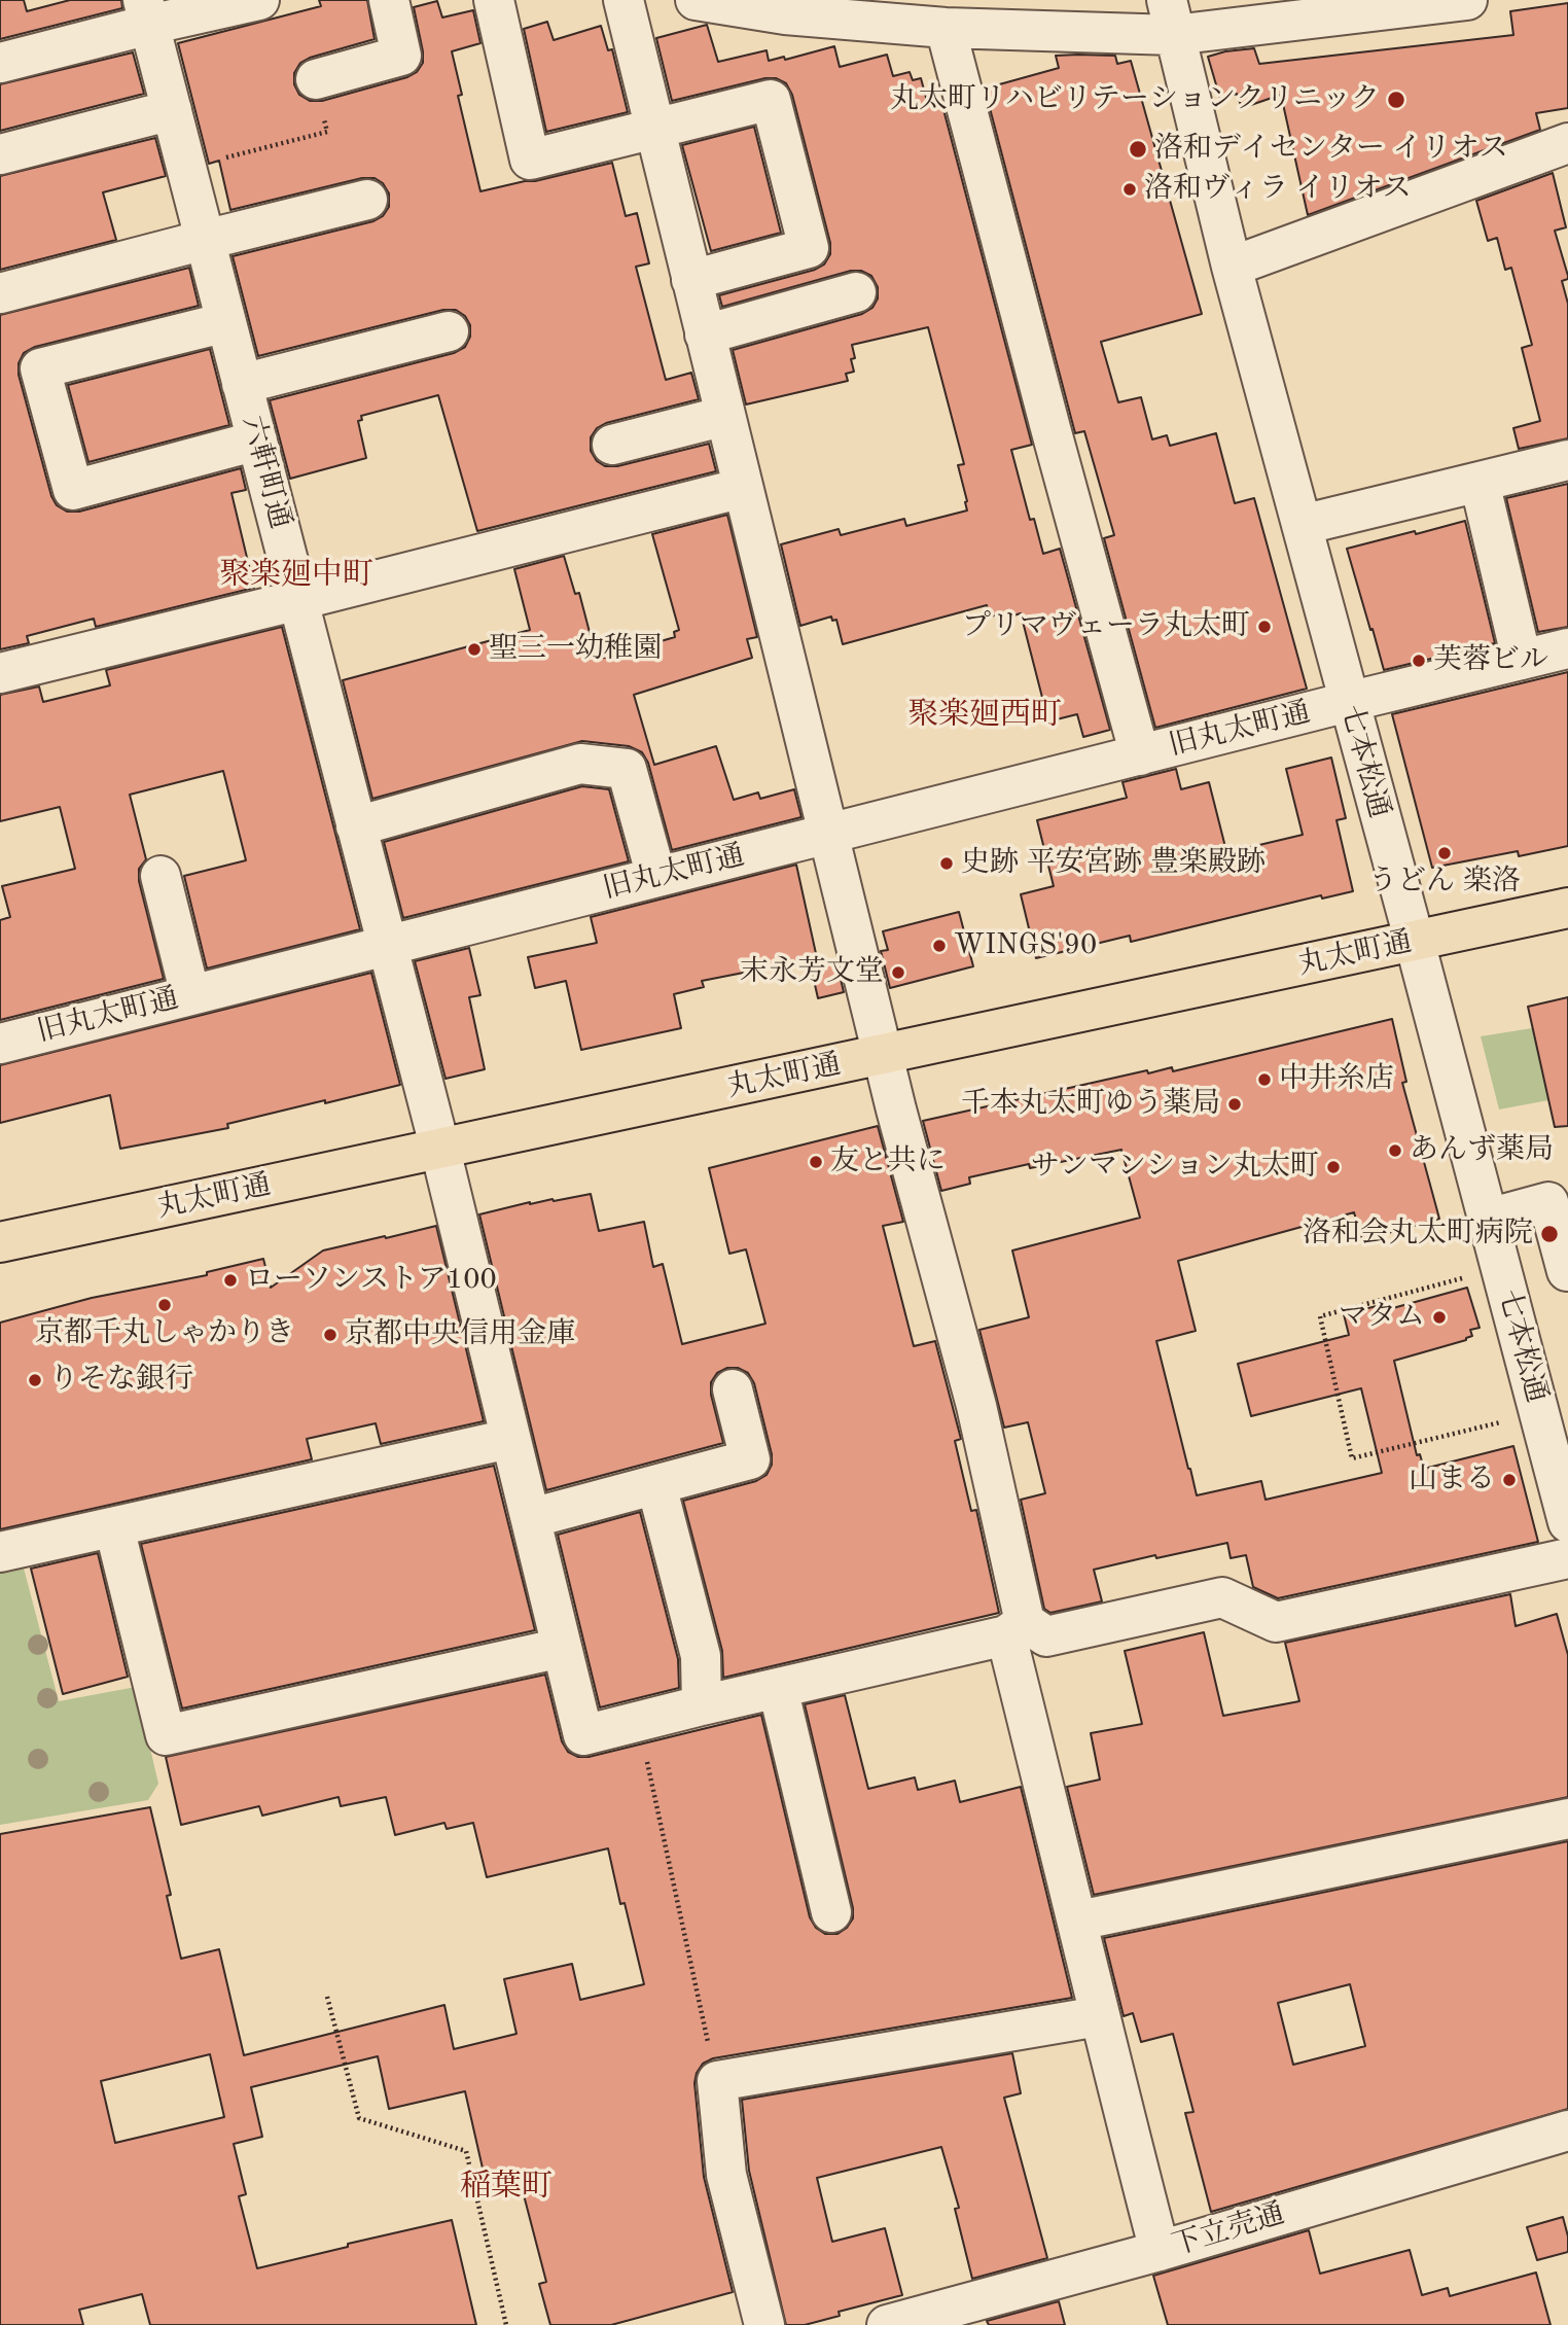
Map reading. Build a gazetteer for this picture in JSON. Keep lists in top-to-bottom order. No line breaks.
{"streets":{"main road":["丸太町通"],"street":["六軒町通","旧丸太町通","七本松通","下立売通"]},"crossings":[["六軒町通","旧丸太町通"],["六軒町通","丸太町通"],["旧丸太町通","七本松通"],["七本松通","丸太町通"]],"districts":["聚楽廻中町","聚楽廻西町","稲葉町"],"places":["丸太町リハビリテーションクリニック","洛和デイセンター イリオス","洛和ヴィラ イリオス","プリマヴェーラ丸太町","聖三一幼稚園","芙蓉ビル","うどん 楽洛","史跡 平安宮跡 豊楽殿跡","WINGS'90","末永芳文堂","中井糸店","千本丸太町ゆう薬局","あんず薬局","友と共に","サンマンション丸太町","洛和会丸太町病院","ローソンストア100","京都千丸しゃかりき","マタム","京都中央信用金庫","りそな銀行","山まる"]}
